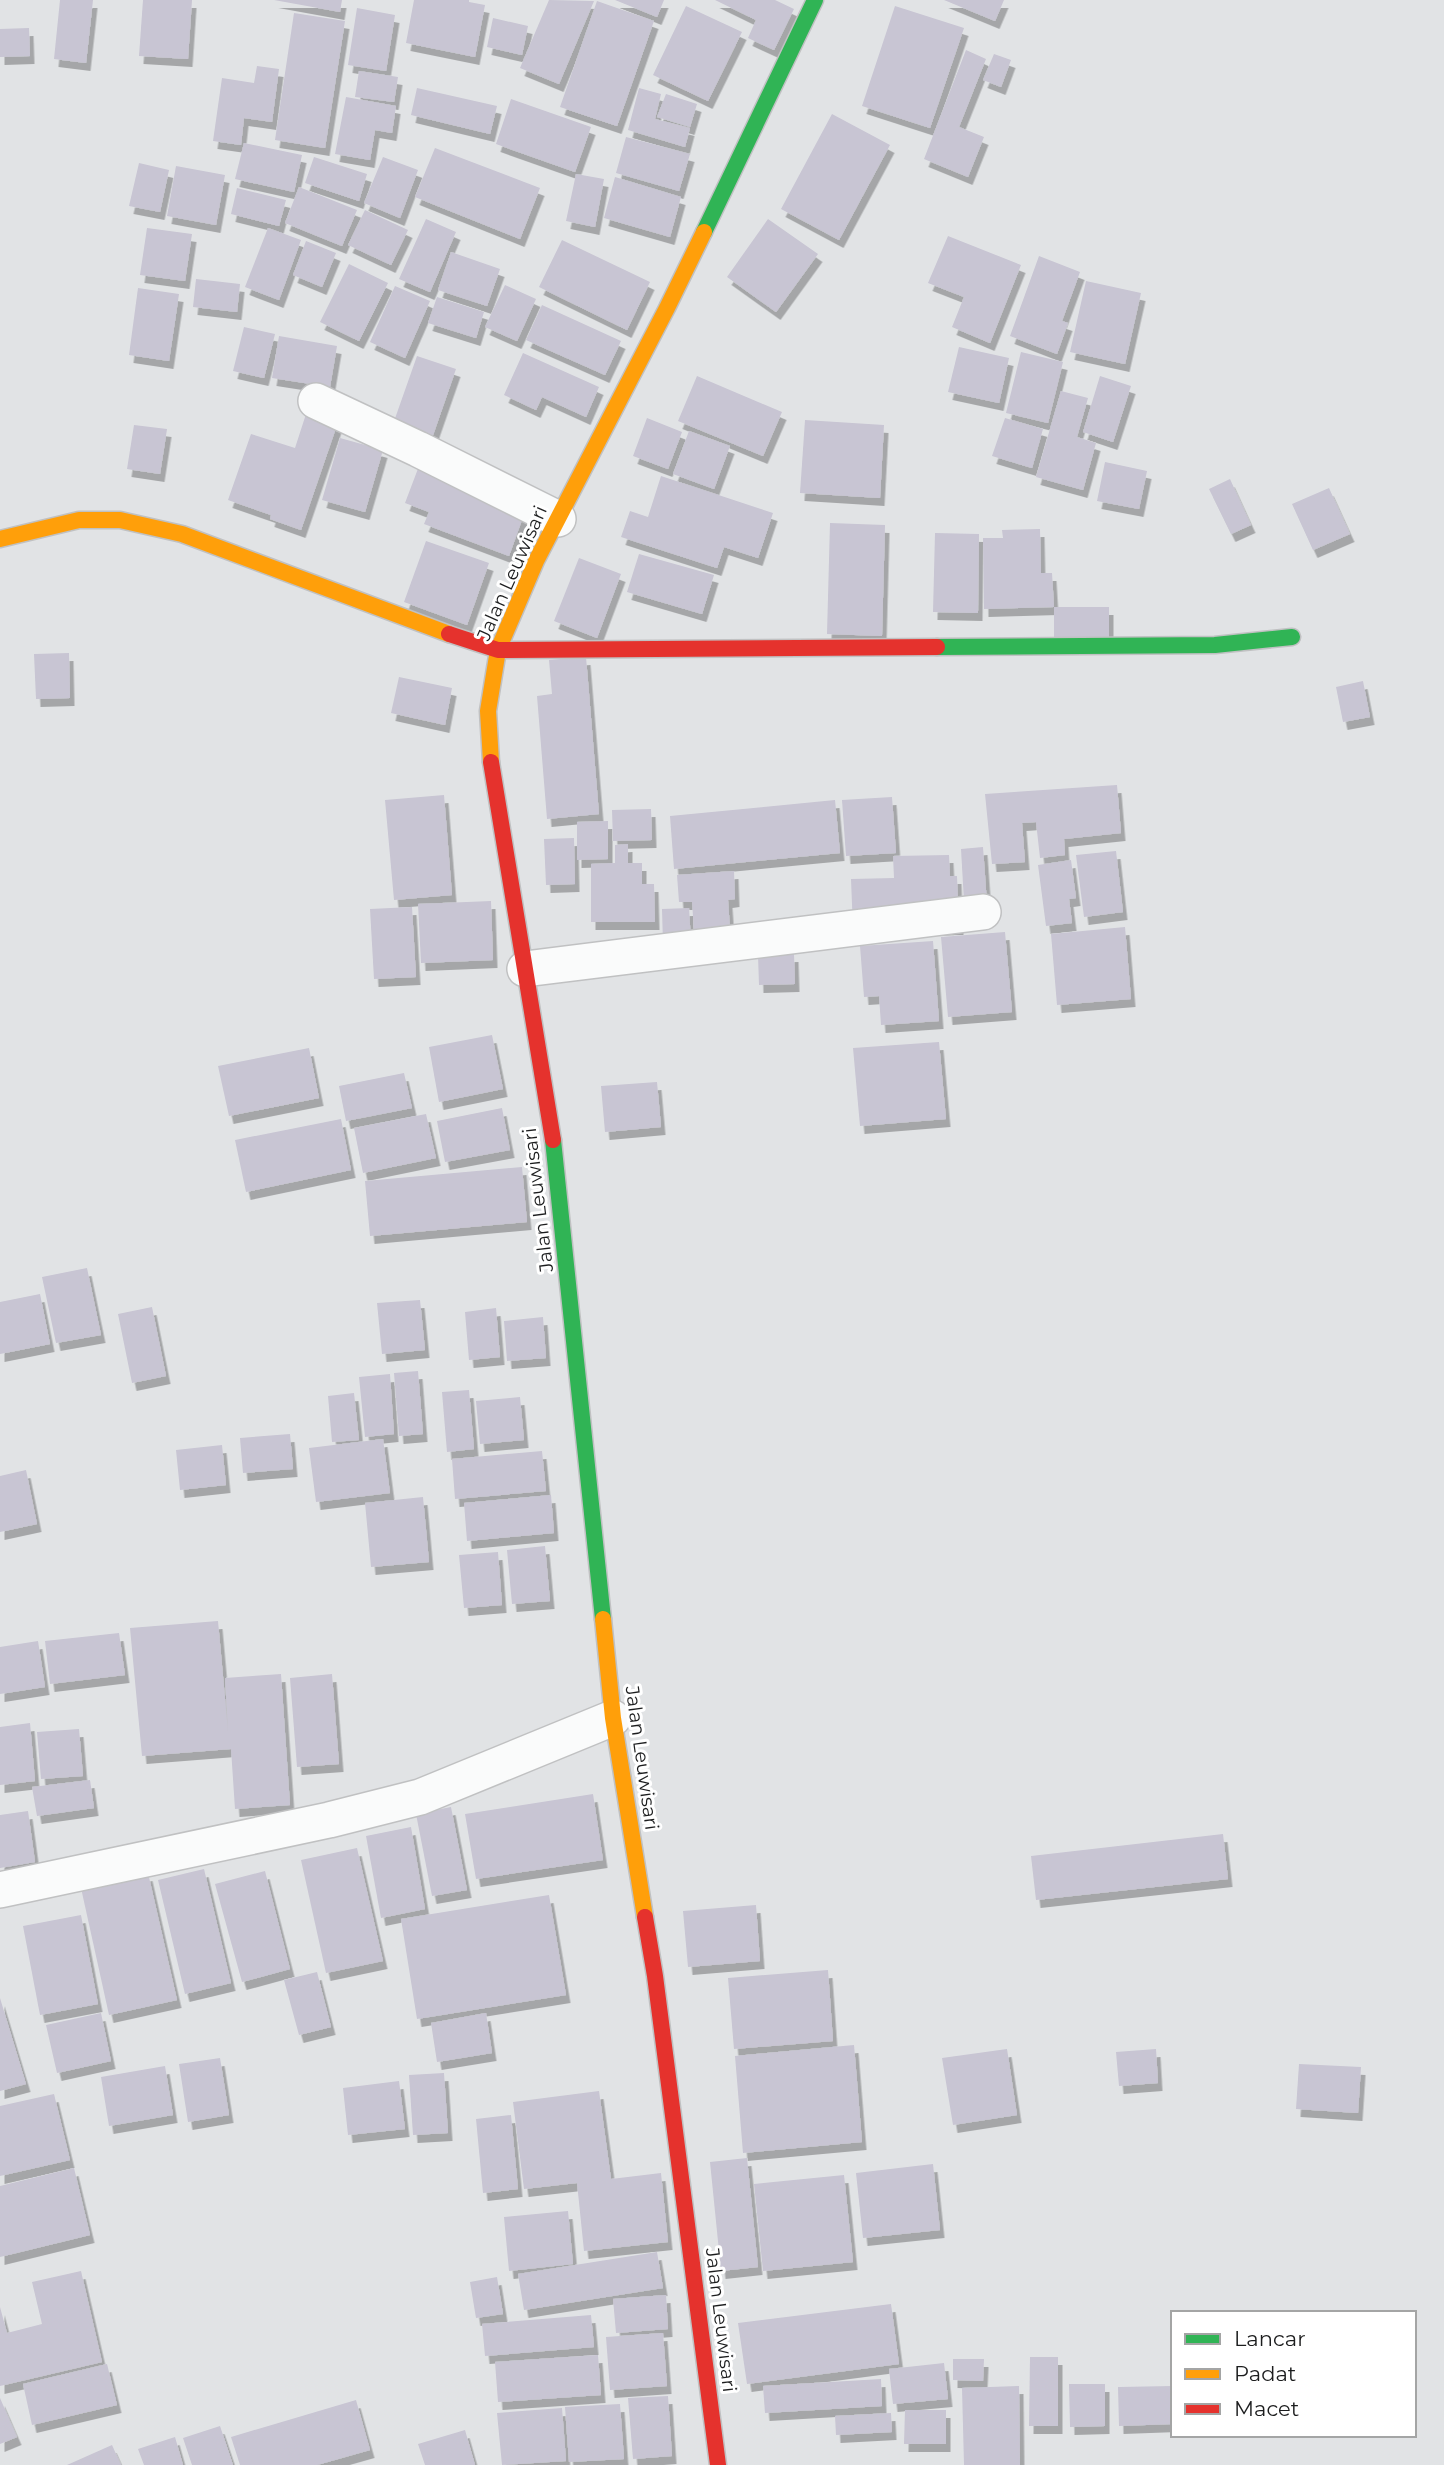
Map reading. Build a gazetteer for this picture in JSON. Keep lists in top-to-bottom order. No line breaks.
{"streets":{"main road":["Jalan Leuwisari"]},"legend":["Lancar","Padat","Macet"]}
